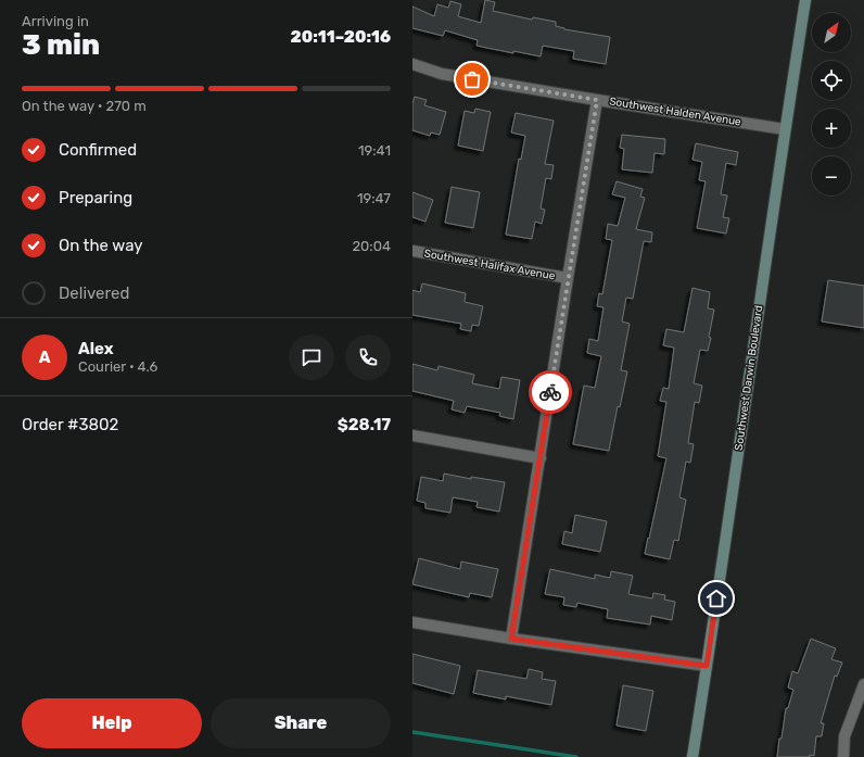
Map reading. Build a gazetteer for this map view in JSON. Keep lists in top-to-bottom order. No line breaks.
{"streets":{"street":["Southwest Halden Avenue","Southwest Halifax Avenue","Southwest Darwin Boulevard"]},"crossings":[["Southwest Halden Avenue","Southwest Darwin Boulevard"]],"north":"top right","page":{"heading":["3 min","Arriving in","20:11–20:16"],"panel":["Alex","Courier · 4.6","Order #3802","$28.17"],"map_buttons":["+","−"],"bar":"On the way · 270 m","list":[["Confirmed","19:41"],["Preparing","19:47"],["On the way","20:04"],"Delivered"],"round":"A","buttons":["Help","Share"]}}
